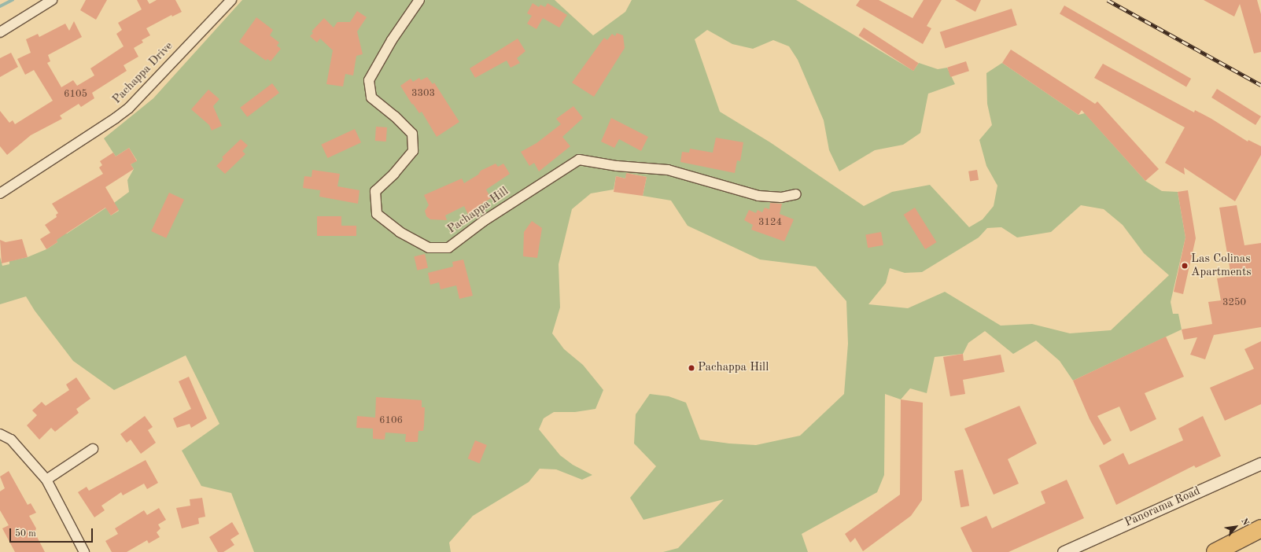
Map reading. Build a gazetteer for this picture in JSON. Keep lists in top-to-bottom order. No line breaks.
{"streets":{"street":["Pachappa Drive","Pachappa Hill","Panorama Road"]},"places":["Las Colinas Apartments","Pachappa Hill"],"house_numbers":["3303","6105","3124","3250","6106"],"scale_bar":"50 m","north":"top right"}
